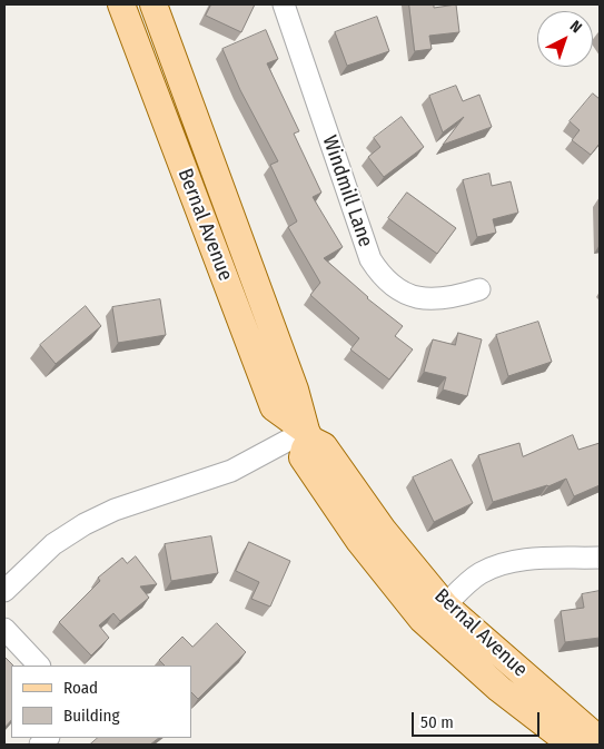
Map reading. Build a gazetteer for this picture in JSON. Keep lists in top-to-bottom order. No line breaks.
{"streets":{"main road":["Bernal Avenue"],"street":["Windmill Lane"]},"legend":["Road","Building"],"scale_bar":"50 m","north":"top right"}
